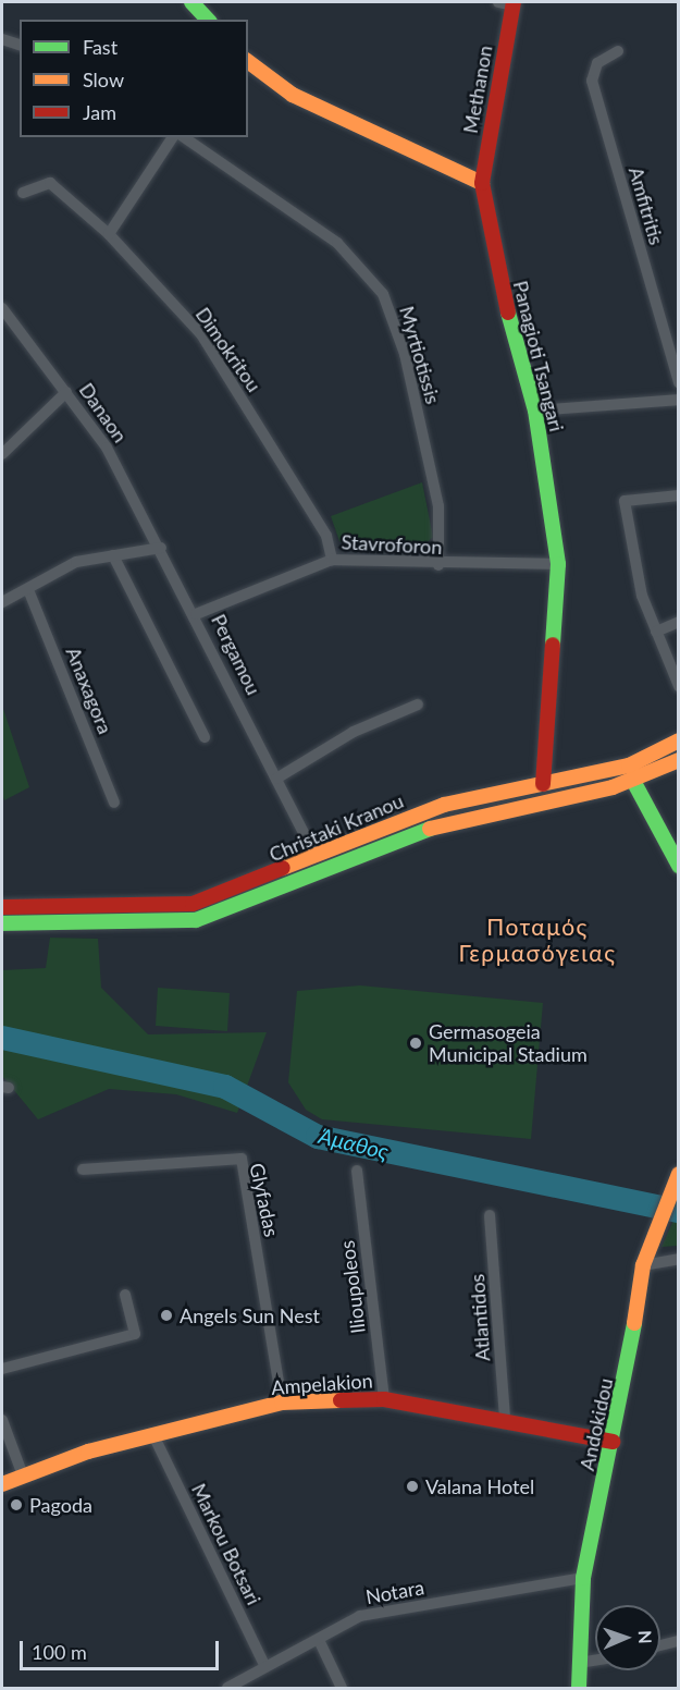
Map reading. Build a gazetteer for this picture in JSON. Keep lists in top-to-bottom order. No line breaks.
{"streets":{"street":["Methanon","Amfitritis","Dimokritou","Myrtiotissis","Panagioti Tsangari","Danaon","Stavroforon","Pergamou","Anaxagora","Christaki Kranou","Glyfadas","Ilioupoleos","Atlantidos","Ampelakion","Andokidou","Markou Botsari","Notara"]},"crossings":[["Methanon","Panagioti Tsangari"],["Dimokritou","Stavroforon"],["Myrtiotissis","Stavroforon"],["Panagioti Tsangari","Stavroforon"],["Panagioti Tsangari","Christaki Kranou"],["Danaon","Pergamou"],["Stavroforon","Pergamou"],["Pergamou","Christaki Kranou"],["Glyfadas","Ampelakion"],["Ilioupoleos","Ampelakion"],["Atlantidos","Ampelakion"],["Ampelakion","Andokidou"],["Ampelakion","Markou Botsari"],["Andokidou","Notara"],["Markou Botsari","Notara"]],"districts":["Ποταμός Γερμασόγειας"],"water":["Άμαθος"],"places":["Germasogeia Municipal Stadium","Angels Sun Nest","Valana Hotel","Pagoda"],"legend":["Fast","Slow","Jam"],"scale_bar":"100 m","north":"right"}
